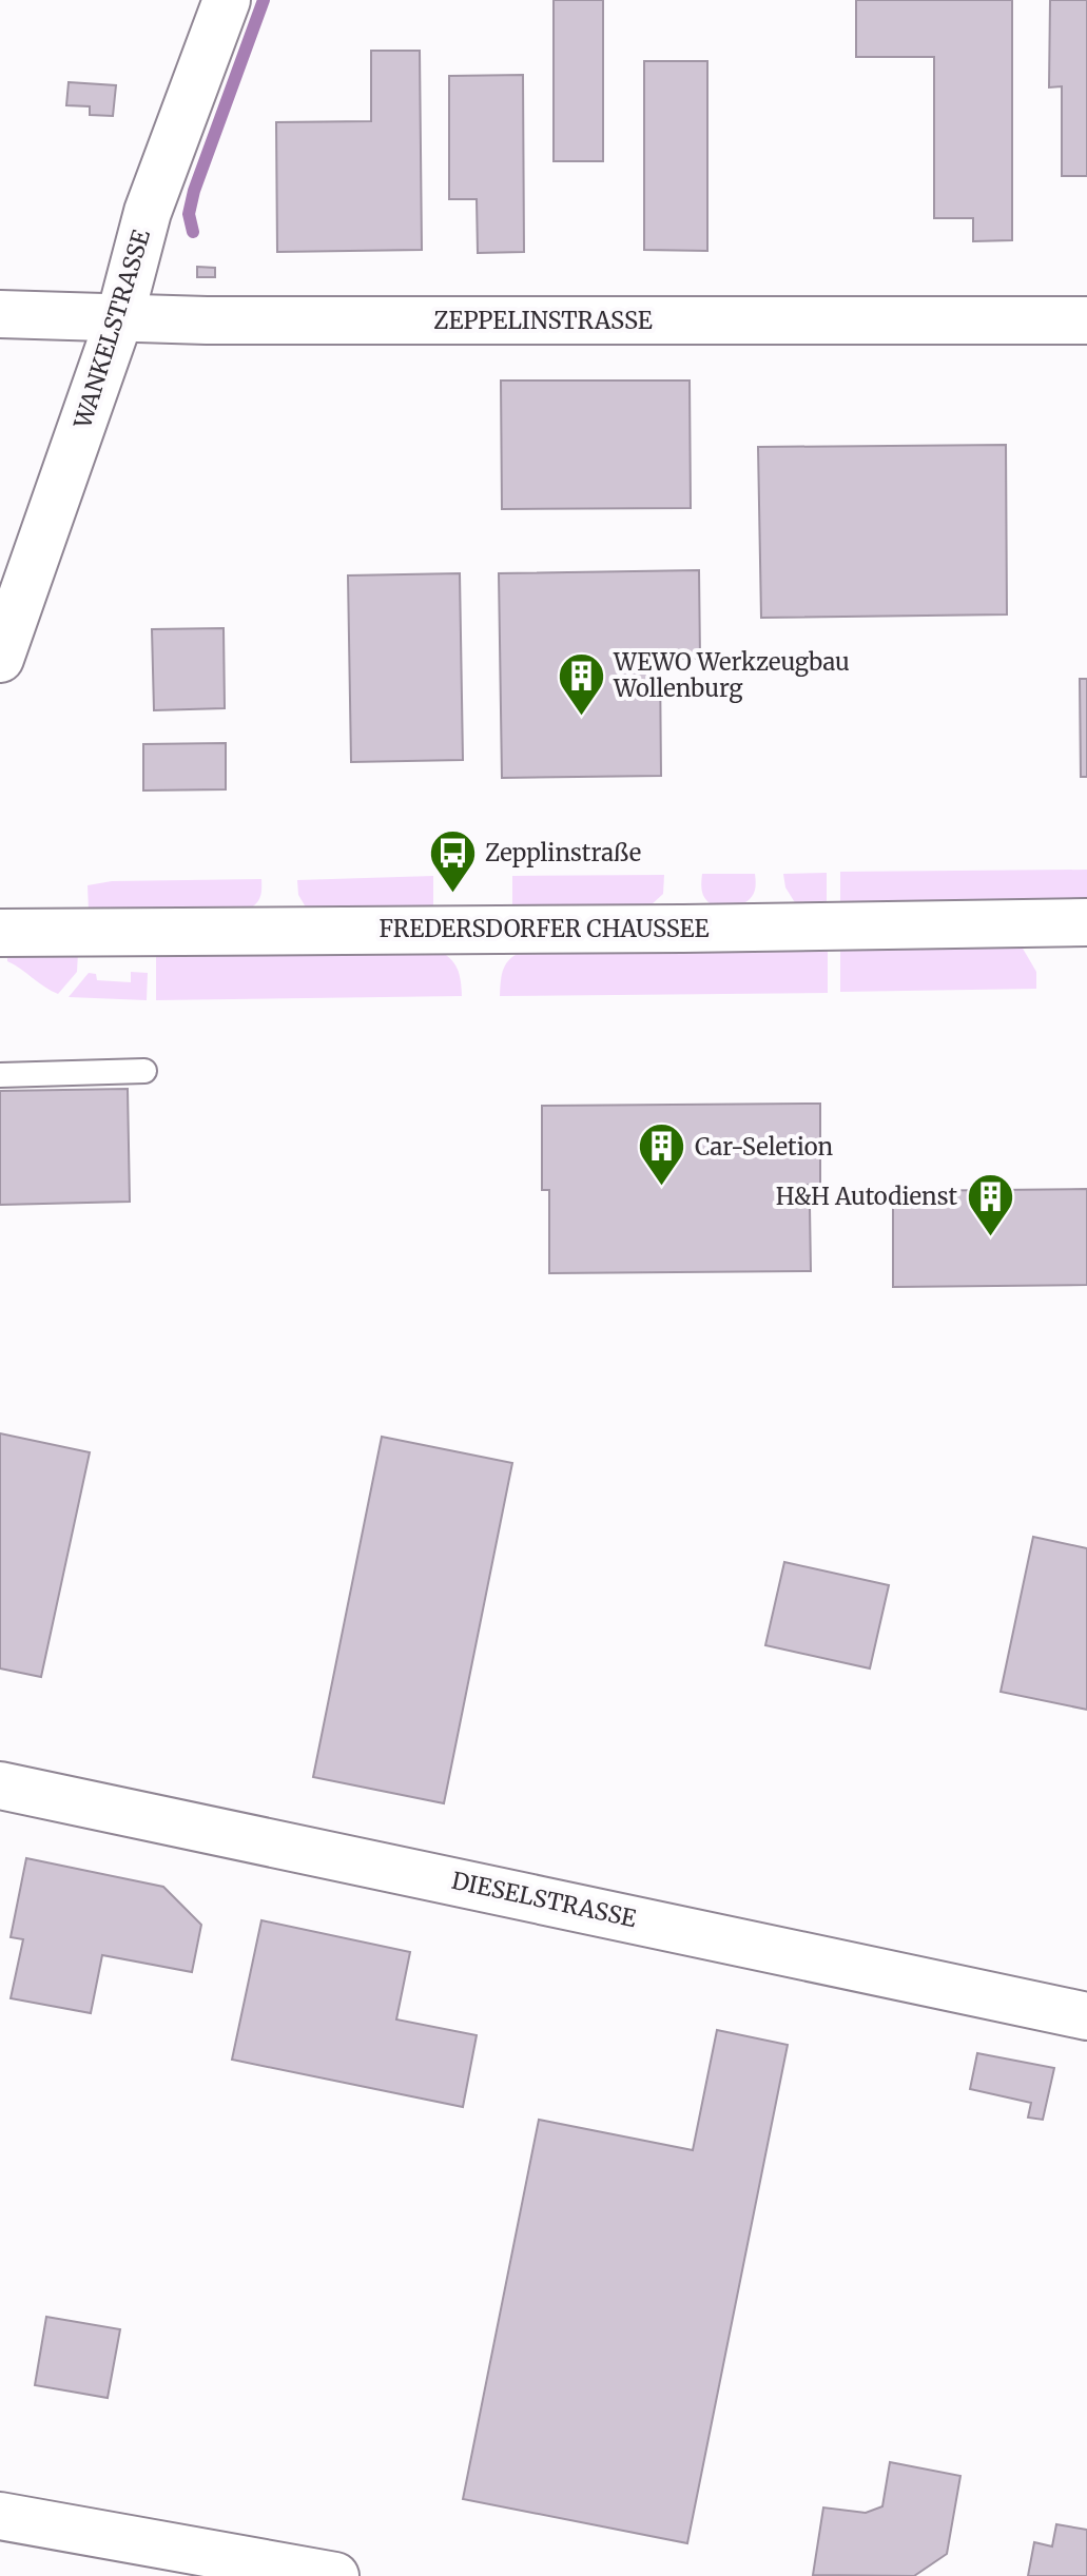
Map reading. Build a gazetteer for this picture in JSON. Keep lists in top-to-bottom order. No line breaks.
{"streets":{"street":["ZEPPELINSTRASSE","WANKELSTRASSE","FREDERSDORFER CHAUSSEE","DIESELSTRASSE"]},"crossings":[["ZEPPELINSTRASSE","WANKELSTRASSE"]],"places":{"building":["WEWO Werkzeugbau Wollenburg","Car-Seletion","H&H Autodienst"],"bus stop":["Zepplinstraße"]}}
